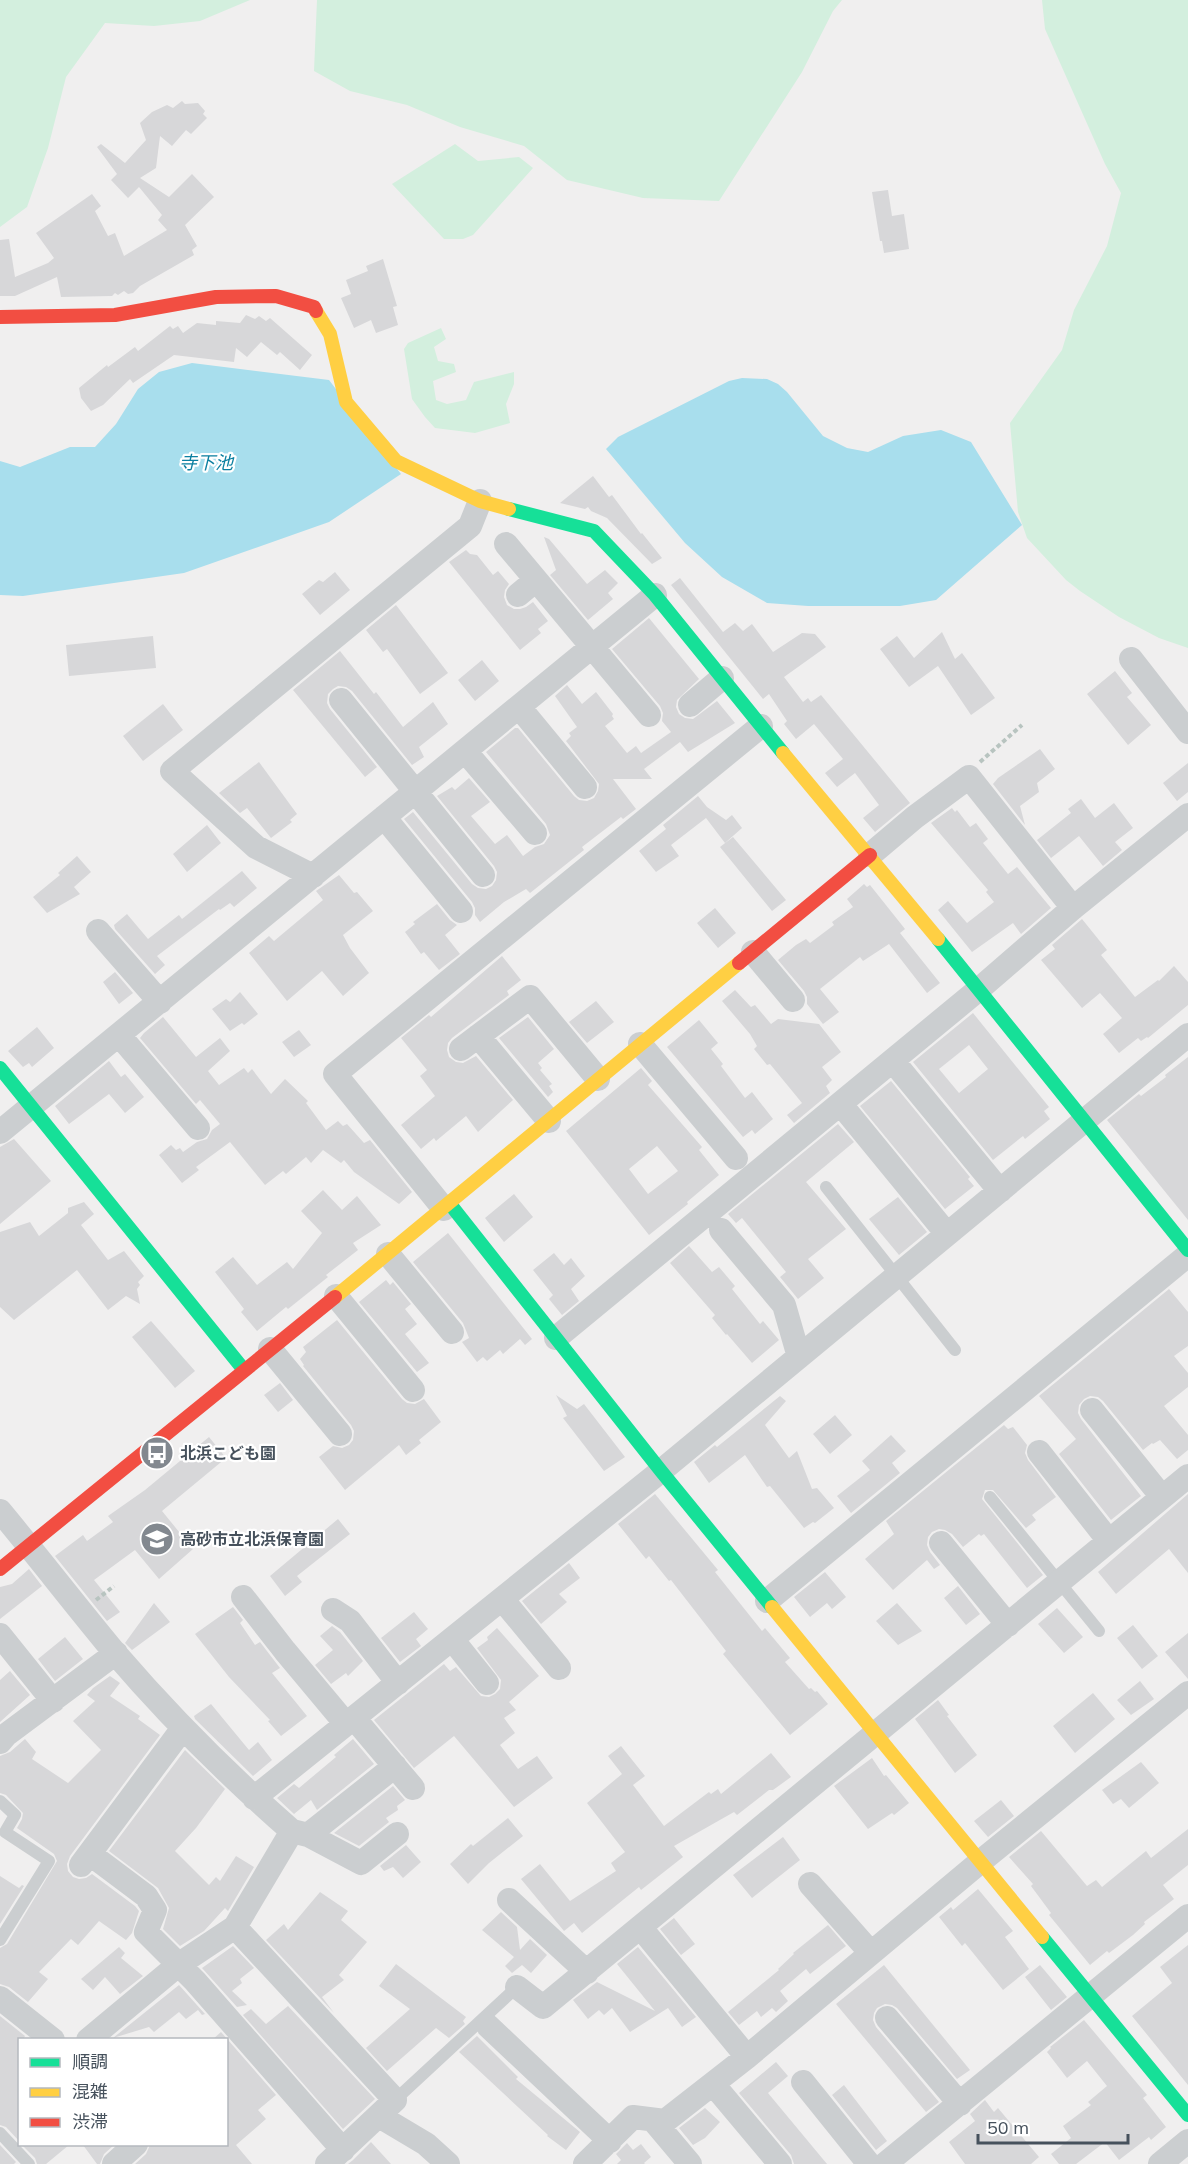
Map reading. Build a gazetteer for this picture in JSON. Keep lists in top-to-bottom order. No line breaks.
{"water":["寺下池"],"places":{"bus stop":["北浜こども園"],"school or university":["高砂市立北浜保育園"]},"legend":["順調","混雑","渋滞"],"scale_bar":"50 m"}
